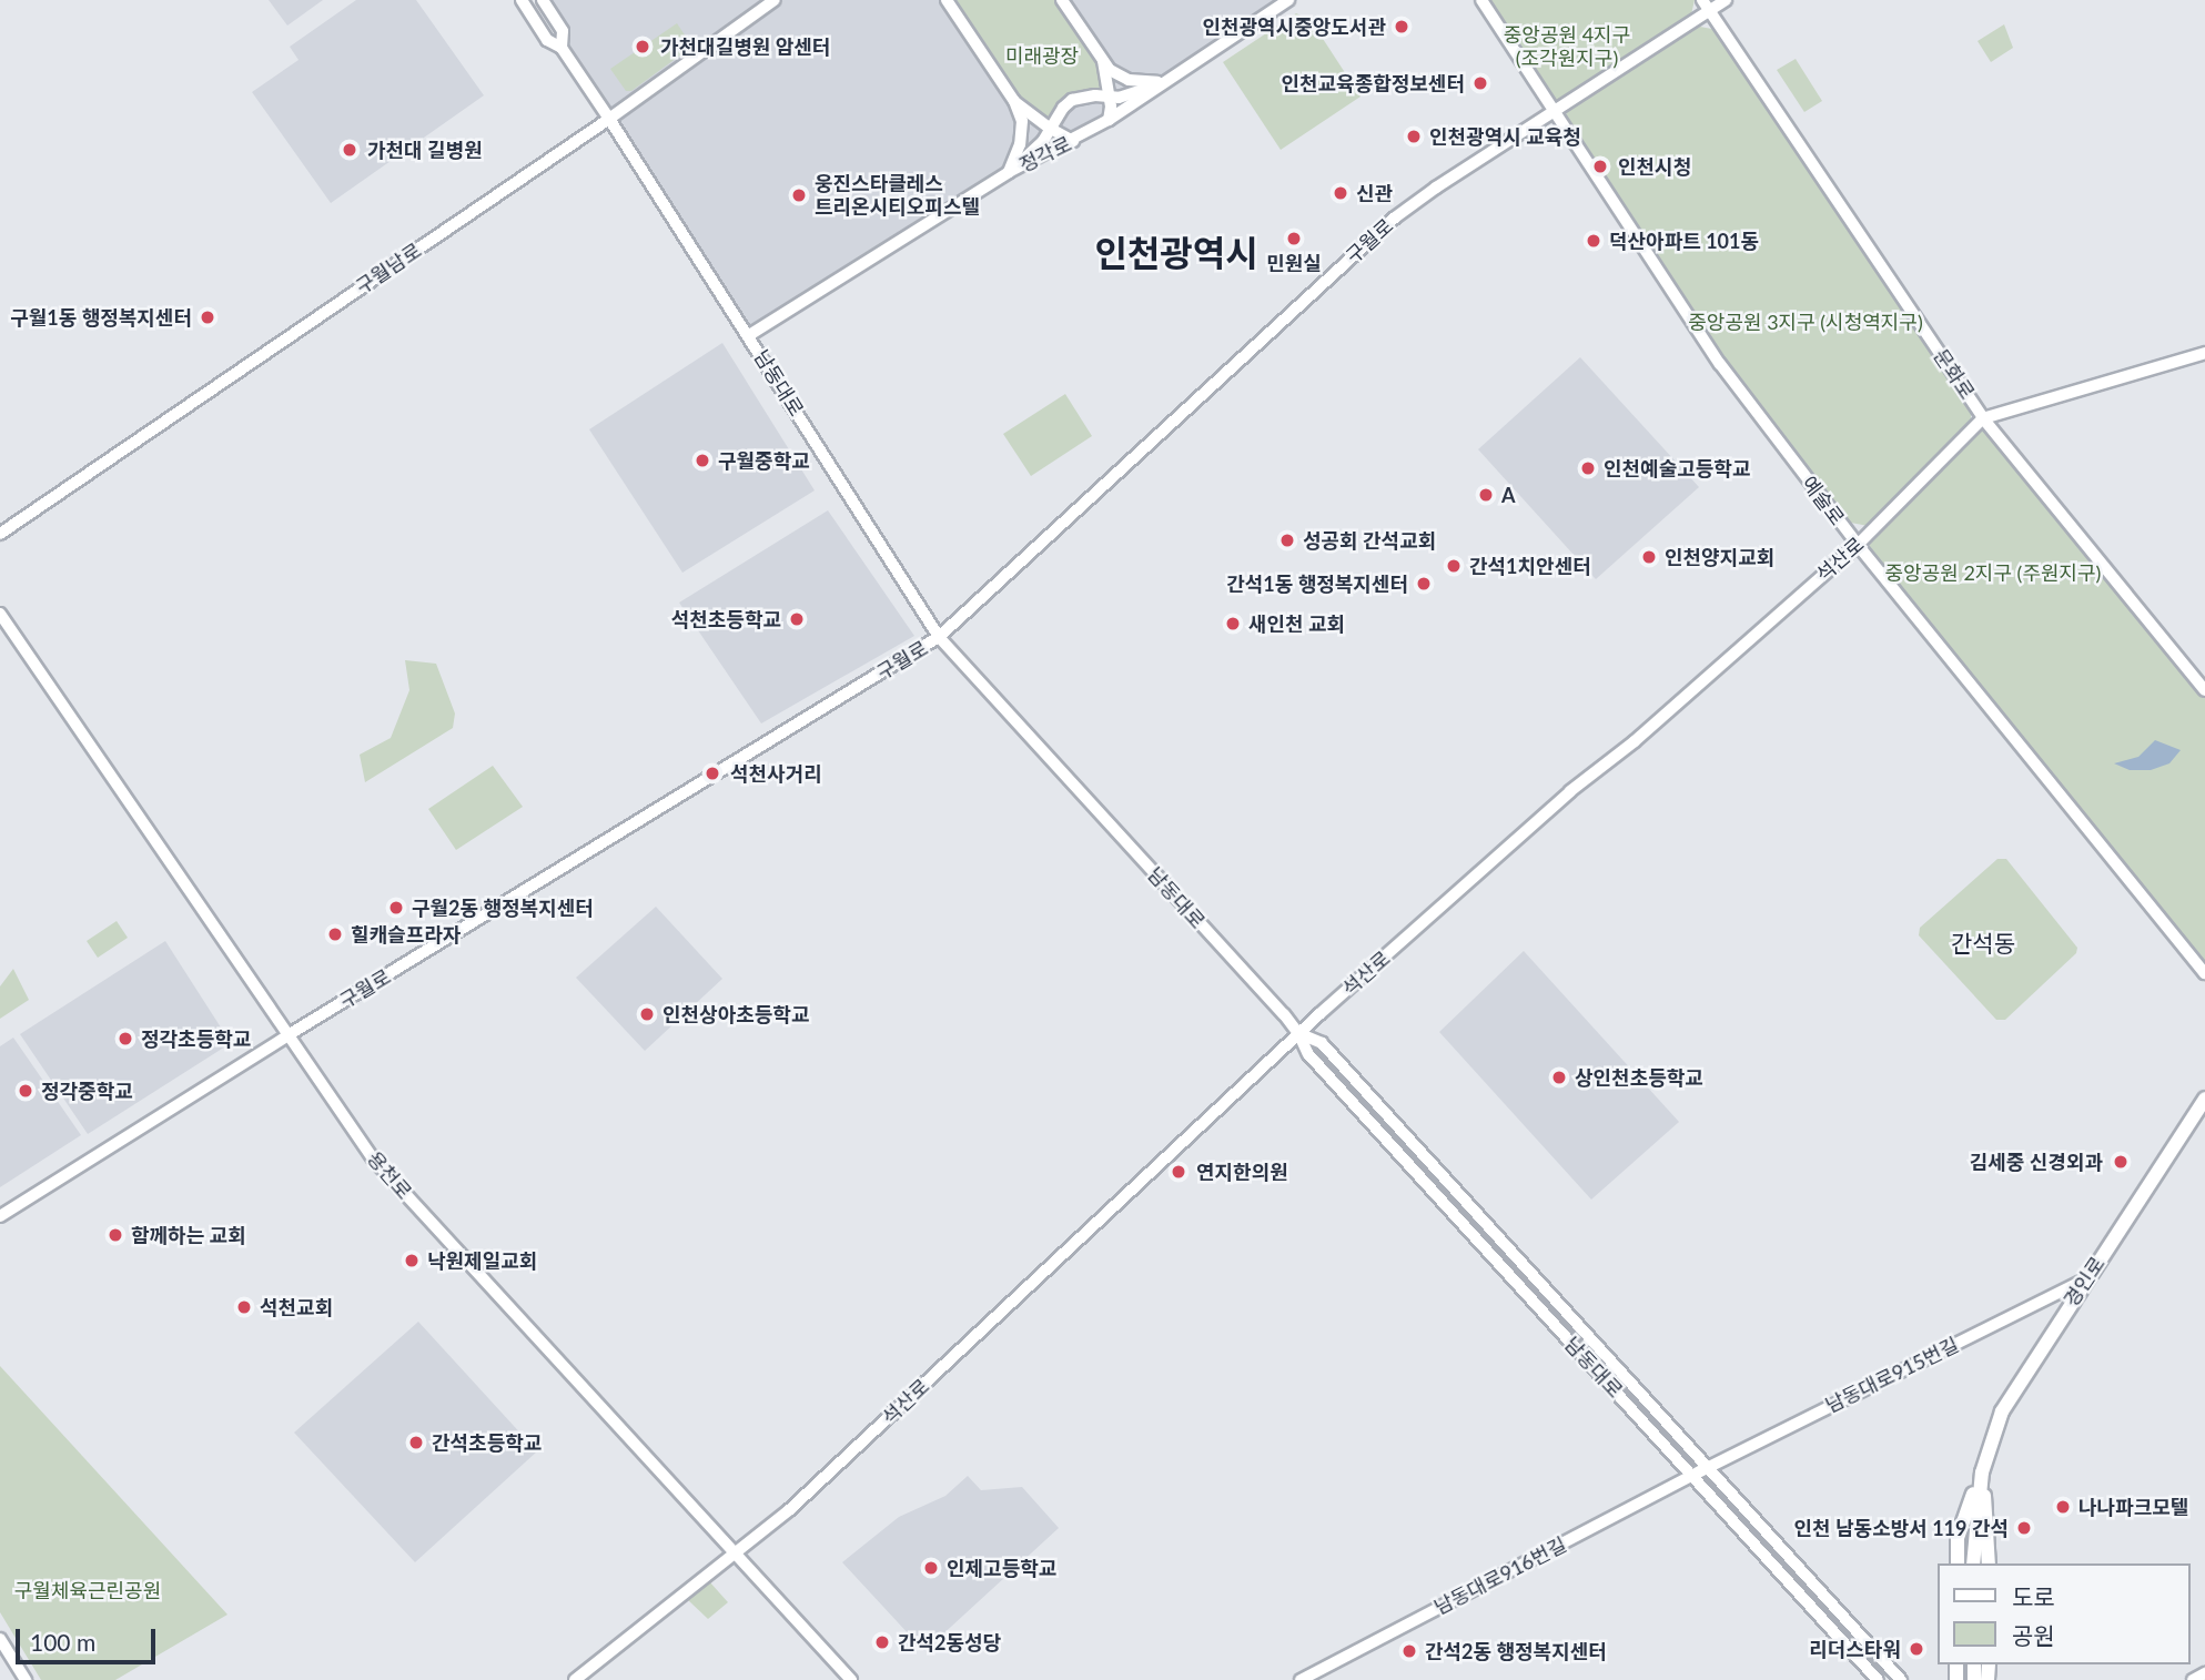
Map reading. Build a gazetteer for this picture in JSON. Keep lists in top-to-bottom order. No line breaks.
{"streets":{"main road":["정각로","구월로","구월남로","문화로","남동대로","예술로","석산로","용천로","경인로","남동대로915번길","남동대로916번길"]},"crossings":[["구월로","문화로"],["구월로","남동대로"],["구월로","예술로"],["구월로","용천로"],["구월남로","남동대로"],["문화로","석산로"],["남동대로","석산로"],["남동대로","남동대로915번길"],["남동대로","남동대로916번길"],["예술로","석산로"],["석산로","용천로"],["경인로","남동대로915번길"],["남동대로915번길","남동대로916번길"]],"districts":["인천광역시","간석동"],"parks":["중앙공원 4지구 (조각원지구)","미래광장","중앙공원 3지구 (시청역지구)","중앙공원 2지구 (주원지구)","구월체육근린공원"],"places":["인천광역시중앙도서관","가천대길병원 암센터","인천교육종합정보센터","인천광역시 교육청","가천대 길병원","인천시청","신관","웅진스타클레스 트리온시티오피스텔","민원실","덕산아파트 101동","구월1동 행정복지센터","구월중학교","인천예술고등학교","A","성공회 간석교회","인천양지교회","간석1치안센터","간석1동 행정복지센터","석천초등학교","새인천 교회","석천사거리","구월2동 행정복지센터","힐캐슬프라자","인천상아초등학교","정각초등학교","상인천초등학교","정각중학교","김세중 신경외과","연지한의원","함께하는 교회","낙원제일교회","석천교회","간석초등학교","나나파크모텔","인천 남동소방서 119 간석","인제고등학교","간석2동성당","리더스타워","간석2동 행정복지센터"],"legend":["도로","공원"],"scale_bar":"100 m"}
